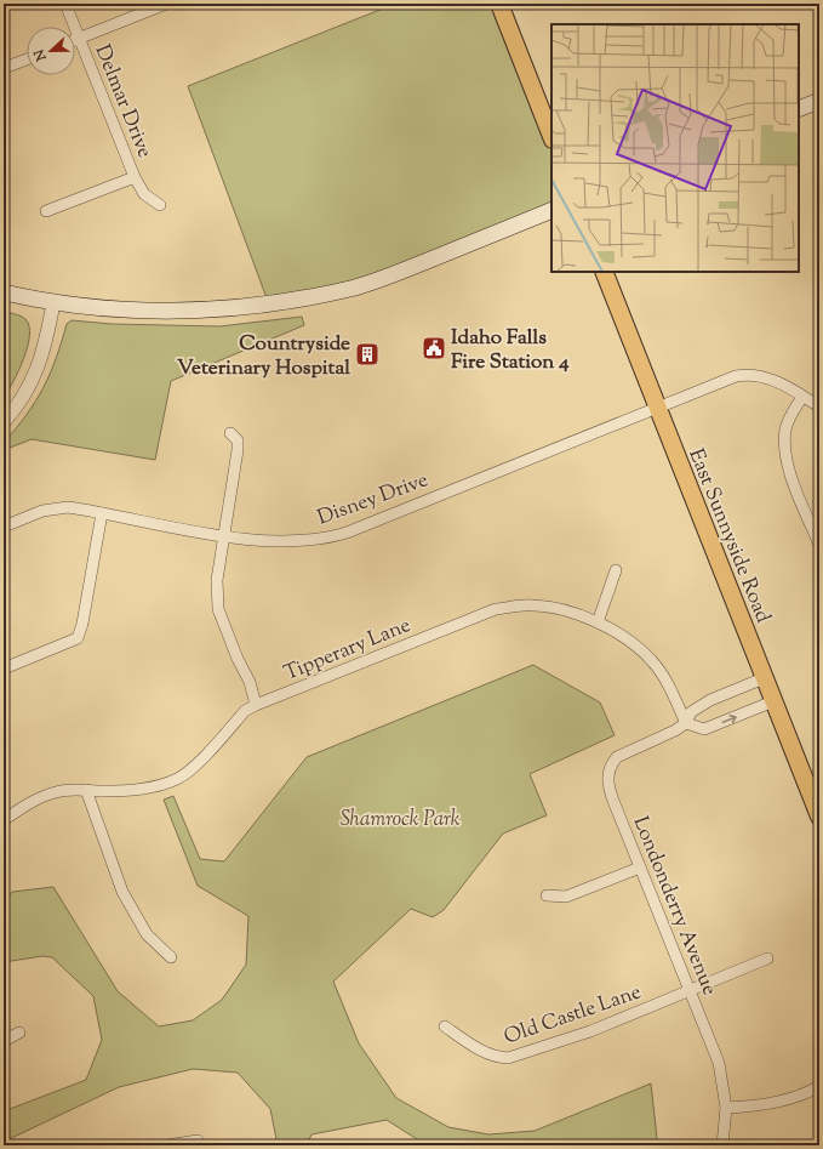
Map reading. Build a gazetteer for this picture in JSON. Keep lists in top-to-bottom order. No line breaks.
{"streets":{"main road":["East Sunnyside Road"],"street":["Delmar Drive","Disney Drive","Tipperary Lane","Londonderry Avenue","Old Castle Lane"]},"crossings":[["Disney Drive","East Sunnyside Road"],["East Sunnyside Road","Londonderry Avenue"],["Tipperary Lane","Londonderry Avenue"],["Londonderry Avenue","Old Castle Lane"]],"parks":["Shamrock Park"],"places":{"public building":["Idaho Falls Fire Station 4"],"building":["Countryside Veterinary Hospital"]},"north":"left"}
